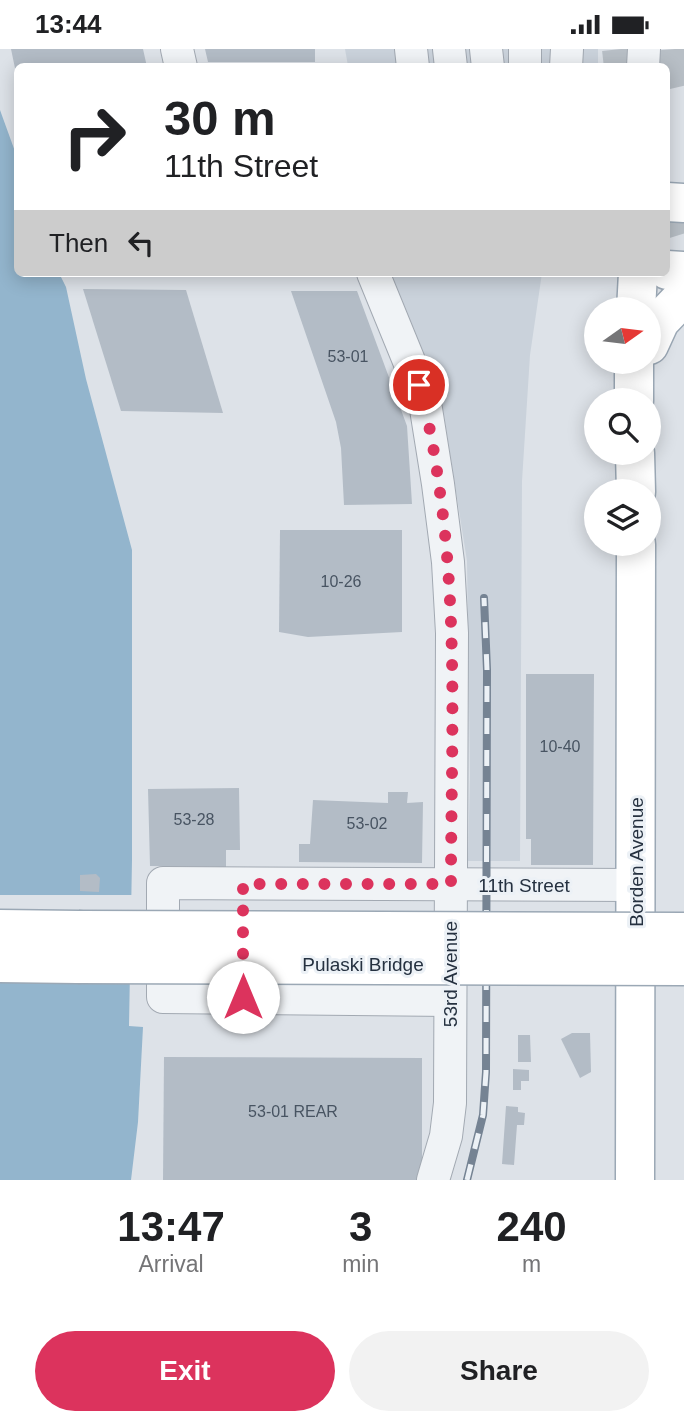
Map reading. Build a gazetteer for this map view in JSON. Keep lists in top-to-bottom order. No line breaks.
{"streets":{"main road":["Borden Avenue","Pulaski Bridge"],"street":["11th Street","53rd Avenue"]},"crossings":[["Borden Avenue","11th Street"],["11th Street","53rd Avenue"]],"house_numbers":["53-01","10-26","10-40","53-28","53-02","53-01 REAR"],"north":"right","page":{"status":"13:44","turn":["30 m","11th Street"],"then":"Then","eta":["13:47","Arrival","3","min","240","m"],"buttons":["Exit","Share"]}}
